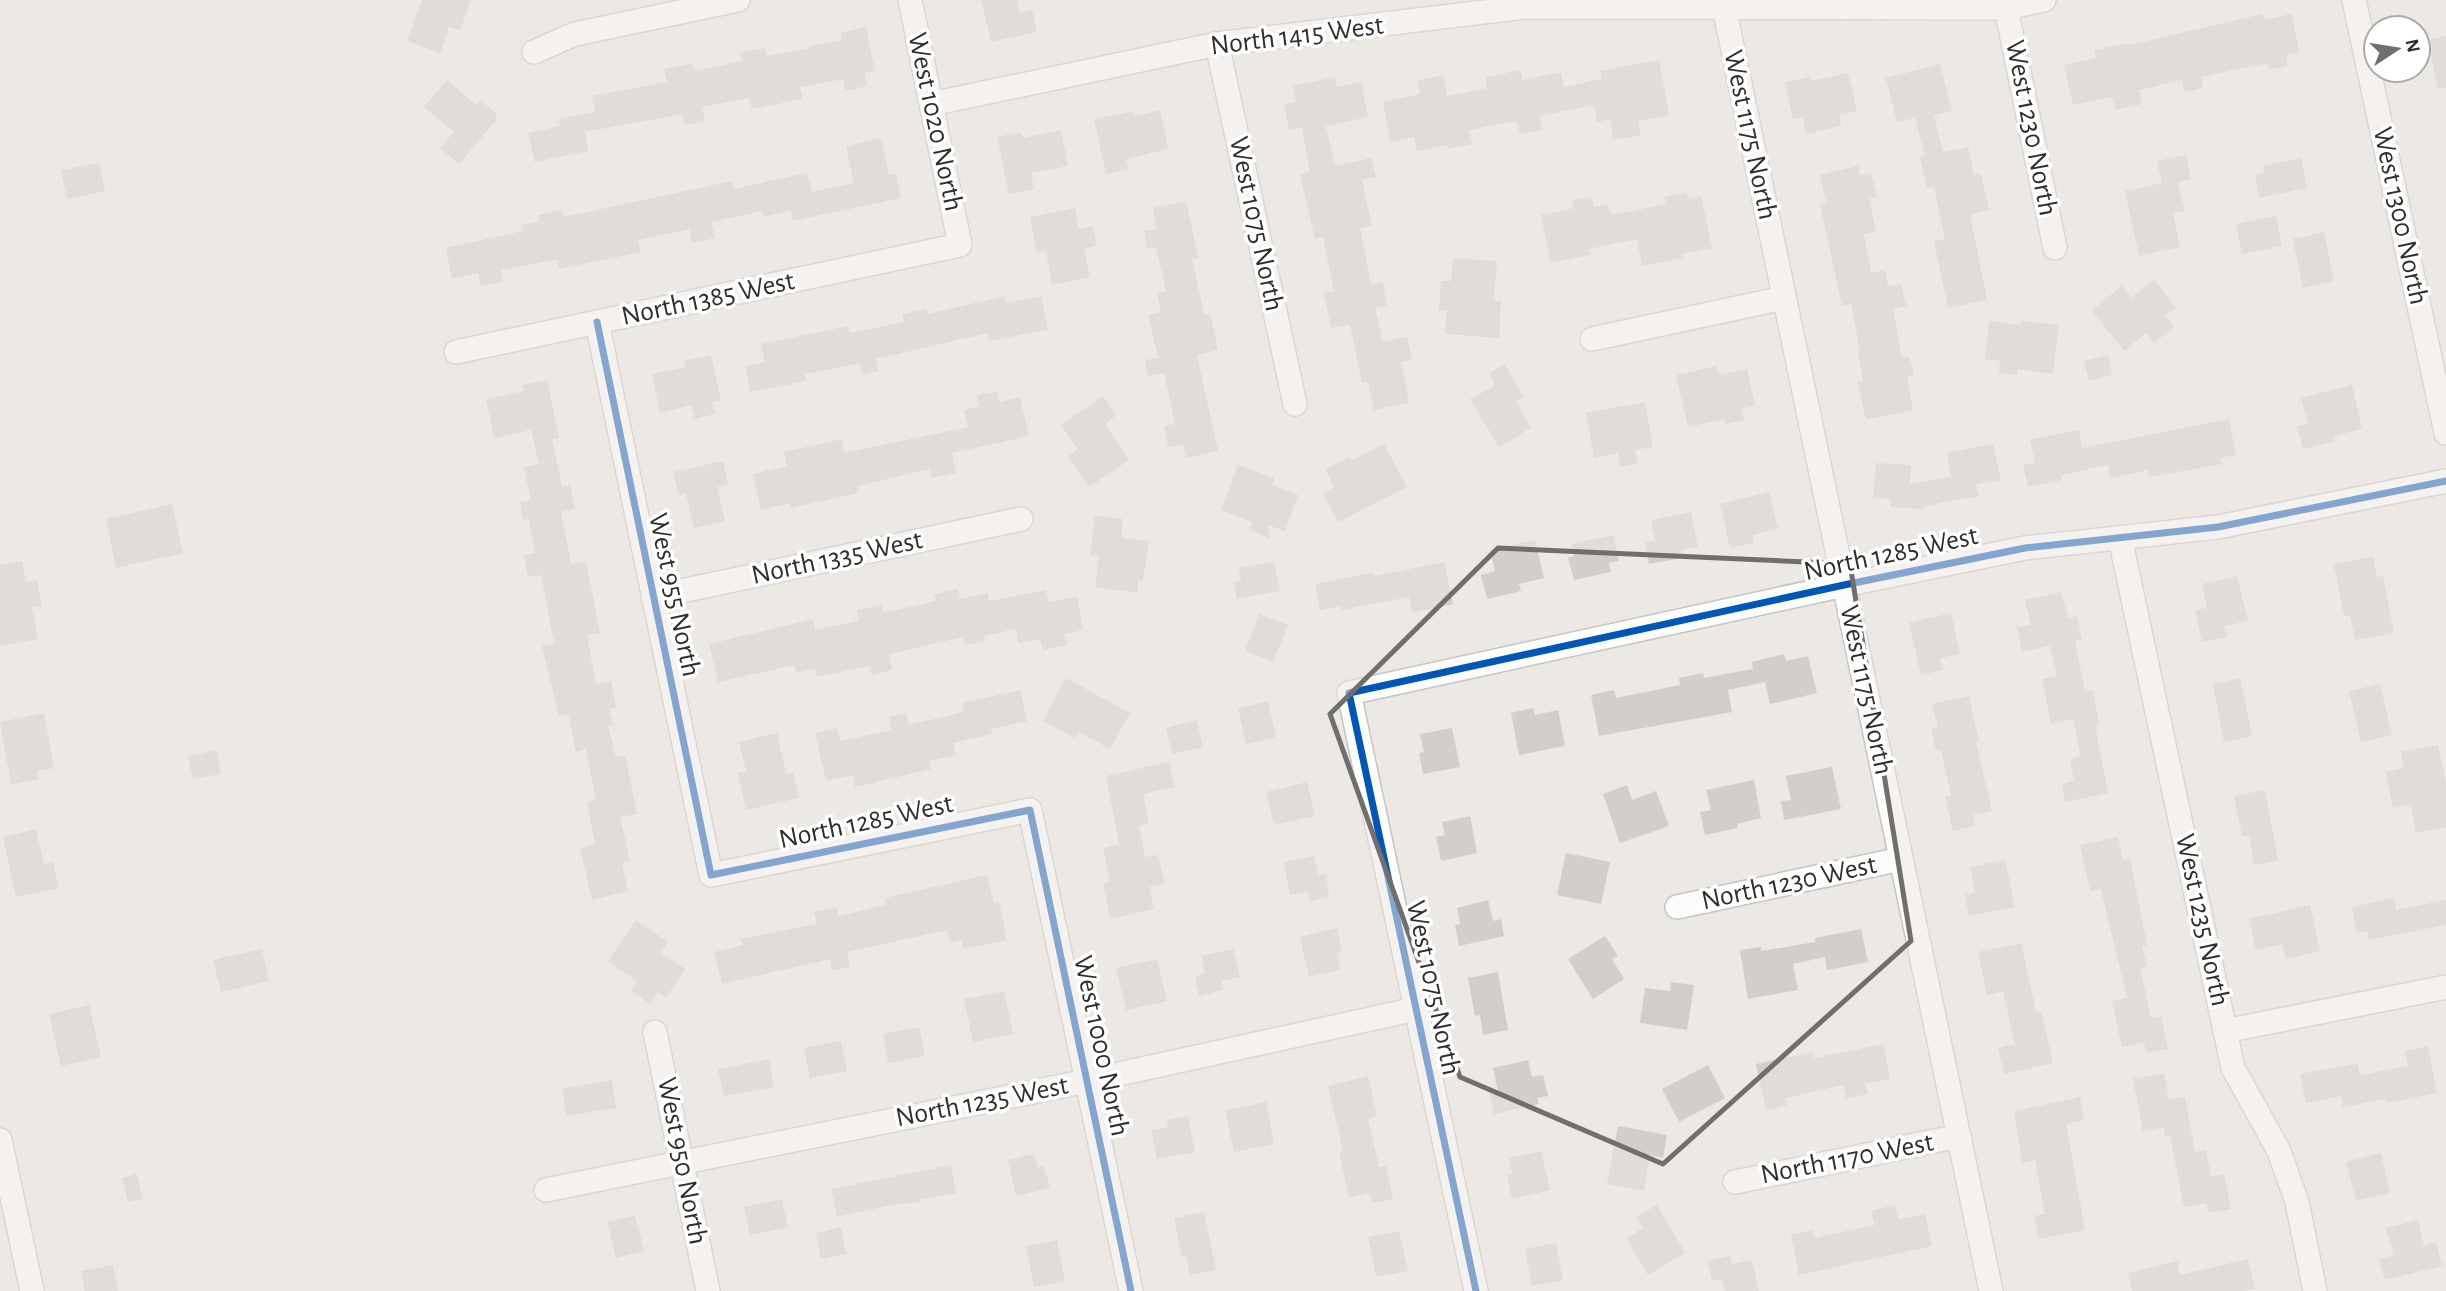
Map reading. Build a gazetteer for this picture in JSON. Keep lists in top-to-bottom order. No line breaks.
{"streets":{"street":["North 1415 West","West 1020 North","West 1230 North","West 1175 North","West 1300 North","West 1075 North","North 1385 West","North 1285 West","North 1335 West","West 955 North","North 1230 West","West 1235 North","West 1000 North","North 1235 West","North 1170 West","West 950 North"]},"crossings":[["North 1415 West","West 1020 North"],["North 1415 West","West 1230 North"],["North 1415 West","West 1175 North"],["North 1415 West","West 1075 North"],["West 1020 North","North 1385 West"],["West 1175 North","North 1285 West"],["West 1175 North","North 1230 West"],["West 1175 North","North 1170 West"],["West 1075 North","North 1285 West"],["West 1075 North","North 1235 West"],["North 1385 West","West 955 North"],["North 1285 West","West 955 North"],["North 1285 West","West 1235 North"],["North 1285 West","West 1000 North"],["North 1335 West","West 955 North"],["West 1000 North","North 1235 West"],["North 1235 West","West 950 North"]],"north":"right"}
